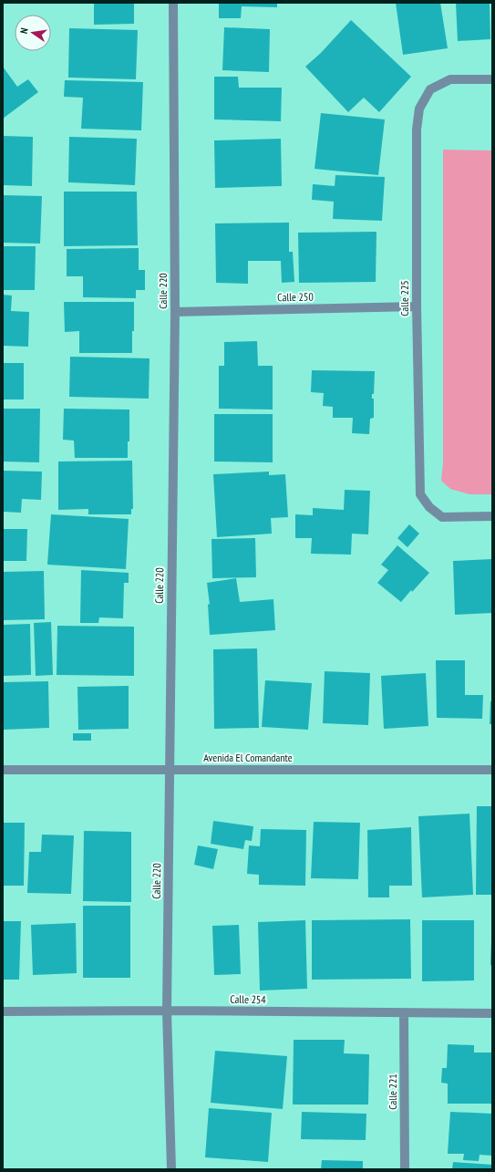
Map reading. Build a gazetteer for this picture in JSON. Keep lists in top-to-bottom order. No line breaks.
{"streets":{"street":["Calle 220","Calle 250","Calle 225","Avenida El Comandante","Calle 254","Calle 221"]},"crossings":[["Calle 220","Calle 250"],["Calle 220","Avenida El Comandante"],["Calle 220","Calle 254"],["Calle 250","Calle 225"],["Calle 254","Calle 221"]],"north":"left"}
